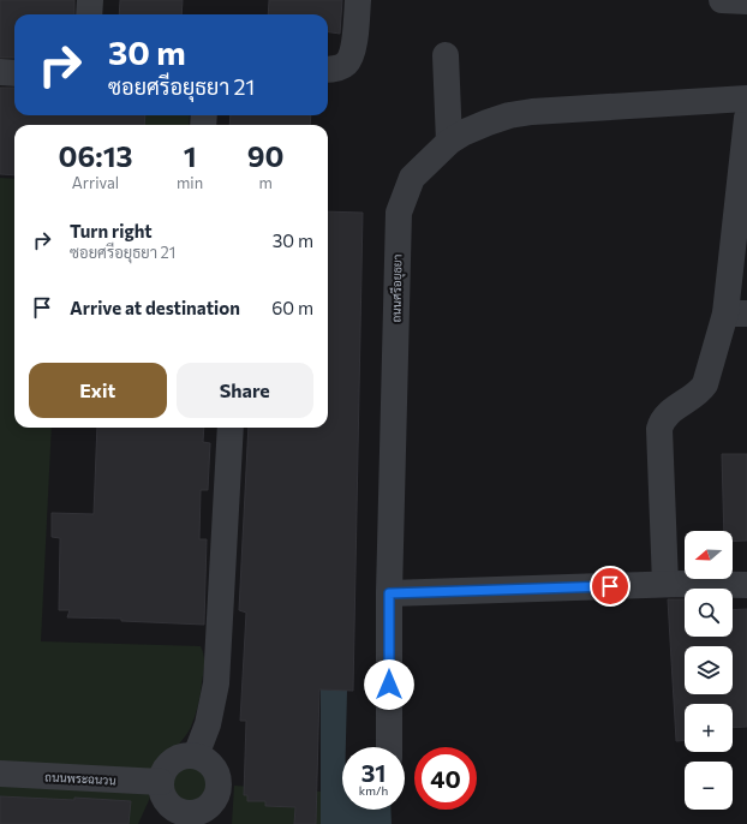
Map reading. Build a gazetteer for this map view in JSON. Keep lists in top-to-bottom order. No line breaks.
{"streets":{"street":["ถนนศรีอยุธยา","ถนนพระฉนวน"]},"north":"left","page":{"turn":["30 m","ซอยศรีอยุธยา 21"],"eta":["06:13","Arrival","1","min","90","m"],"list":[{"name":"Turn right","note":"ซอยศรีอยุธยา 21","value":"30 m"},{"name":"Arrive at destination","value":"60 m"}],"buttons":["Exit","Share"],"map_buttons":["+","−"],"speed":"31 km/h","limit":"40"}}
